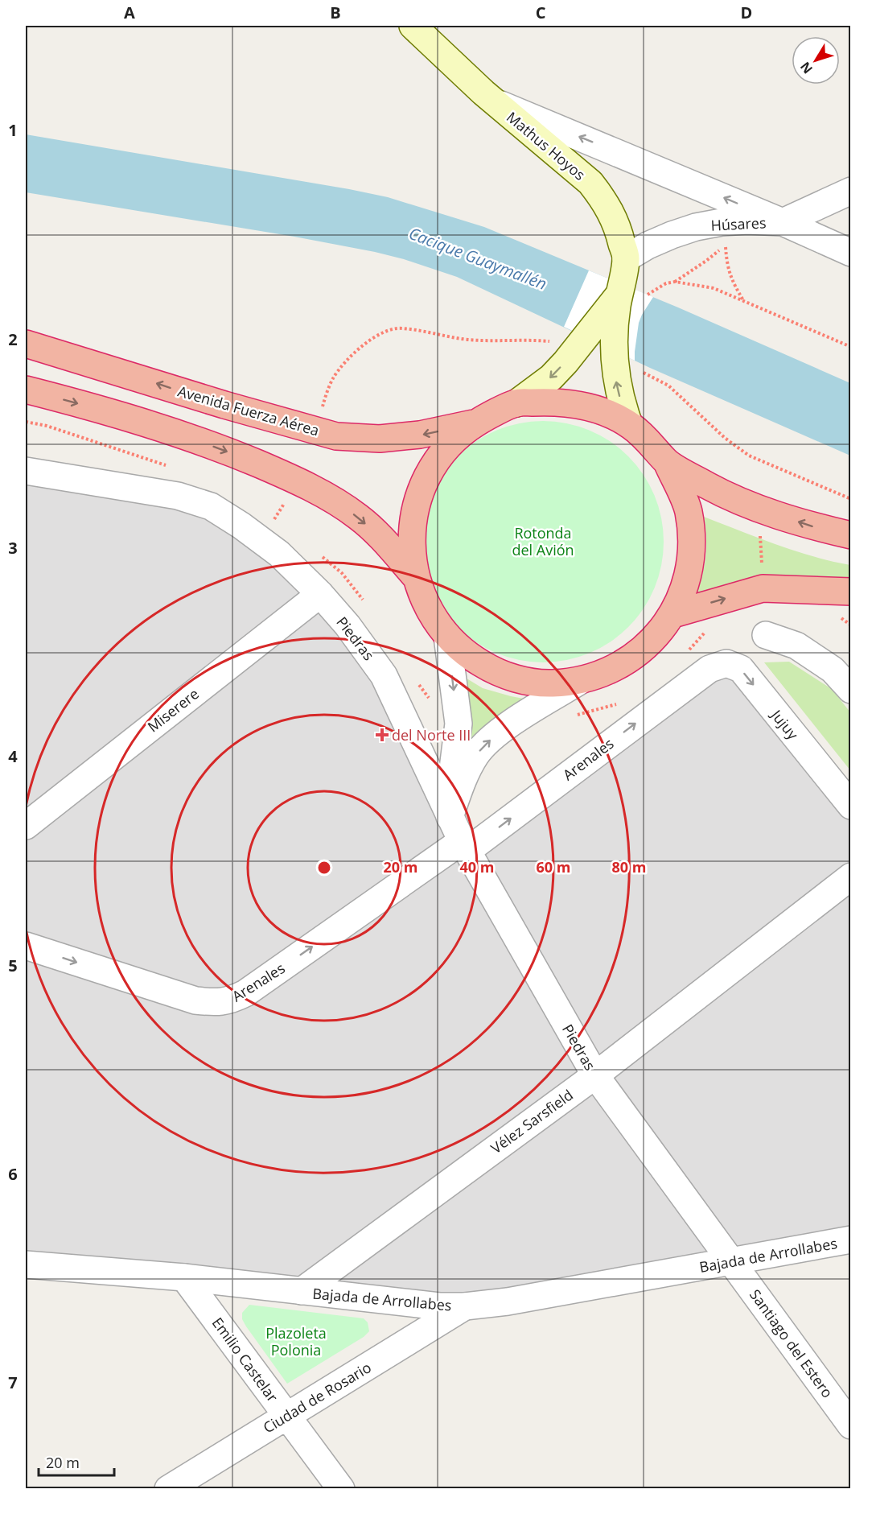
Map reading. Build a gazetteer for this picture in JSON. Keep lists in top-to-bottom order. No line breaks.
{"streets":{"highway":["Avenida Fuerza Aérea"],"main road":["Mathus Hoyos"],"street":["Húsares","Piedras","Miserere","Jujuy","Arenales","Vélez Sarsfield","Bajada de Arrollabes","Santiago del Estero","Emilio Castelar","Ciudad de Rosario"]},"crossings":[["Mathus Hoyos","Húsares"],["Piedras","Miserere"],["Piedras","Arenales"],["Piedras","Vélez Sarsfield"],["Piedras","Bajada de Arrollabes"],["Piedras","Santiago del Estero"],["Jujuy","Arenales"],["Vélez Sarsfield","Bajada de Arrollabes"],["Bajada de Arrollabes","Santiago del Estero"],["Bajada de Arrollabes","Emilio Castelar"],["Bajada de Arrollabes","Ciudad de Rosario"],["Emilio Castelar","Ciudad de Rosario"]],"one_way":["Arenales"],"water":["Cacique Guaymallén"],"parks":["Rotonda del Avión","Plazoleta Polonia"],"places":{"health":["del Norte III"]},"scale_bar":"20 m","north":"bottom left","grid":{"columns":["A","B","C","D"],"rows":["1","2","3","4","5","6","7"]},"rings":["20 m","40 m","60 m","80 m"]}
